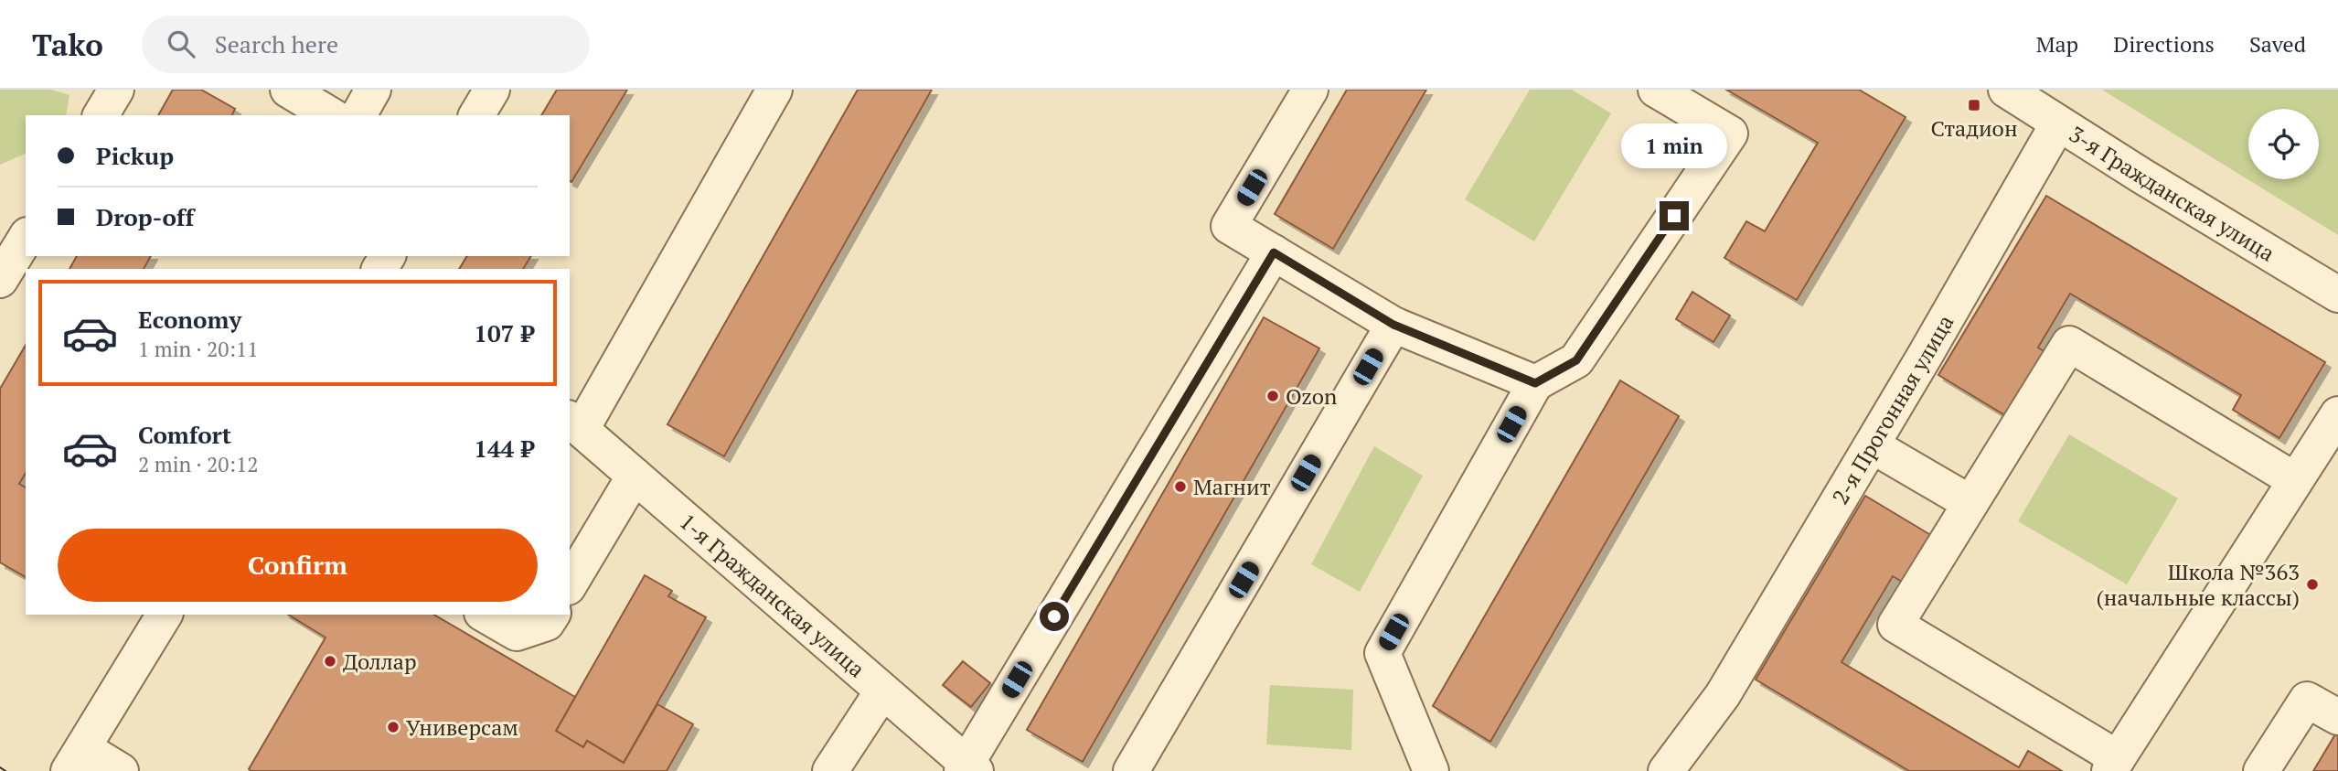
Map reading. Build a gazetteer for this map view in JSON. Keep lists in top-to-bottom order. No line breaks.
{"streets":{"street":["3-я Гражданская улица","2-я Прогонная улица","1-я Гражданская улица"]},"crossings":[["3-я Гражданская улица","2-я Прогонная улица"]],"places":{"transit":["Стадион"],"other":["Ozon","Магнит","Школа №363 (начальные классы)","Доллар","Универсам"]},"page":{"header":"Tako","search":"Search here","nav":["Map","Directions","Saved"],"banner":["Pickup","Drop-off"],"bubble":"1 min","list":[{"name":"Economy","note":"1 min · 20:11","value":"107 ₽"},{"name":"Comfort","note":"2 min · 20:12","value":"144 ₽"}],"buttons":"Confirm"}}
